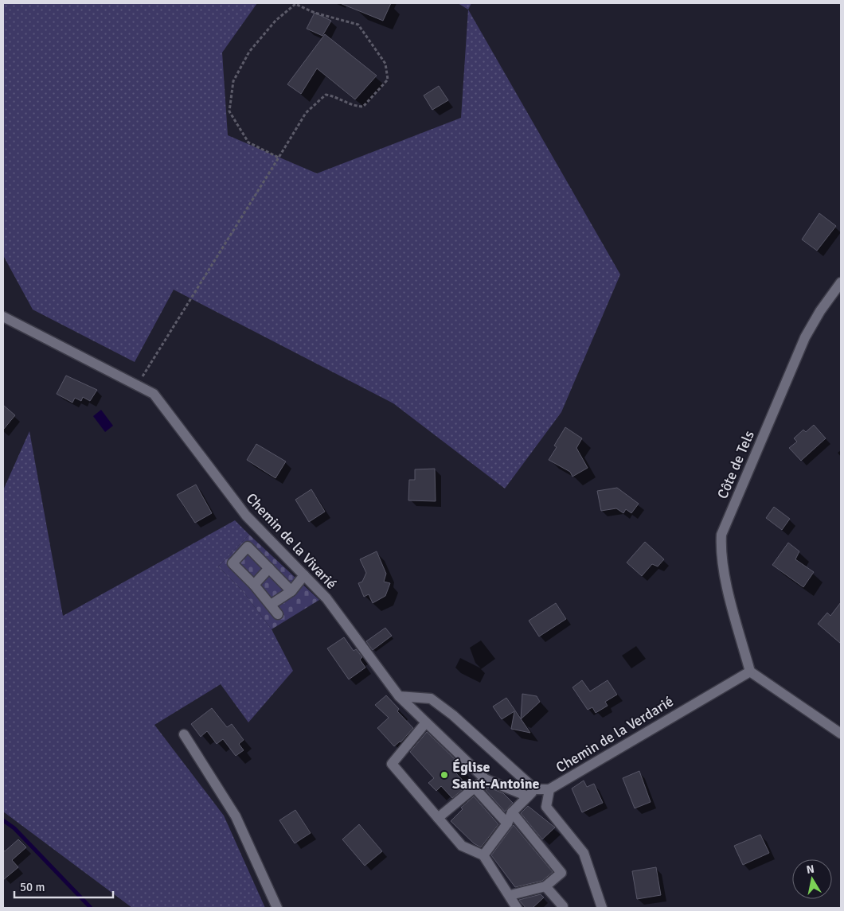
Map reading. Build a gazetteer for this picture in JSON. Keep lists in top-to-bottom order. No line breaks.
{"streets":{"street":["Côte de Tels","Chemin de la Vivarié","Chemin de la Verdarié"]},"crossings":[["Côte de Tels","Chemin de la Verdarié"]],"places":["Église Saint-Antoine"],"scale_bar":"50 m","north":"top"}
